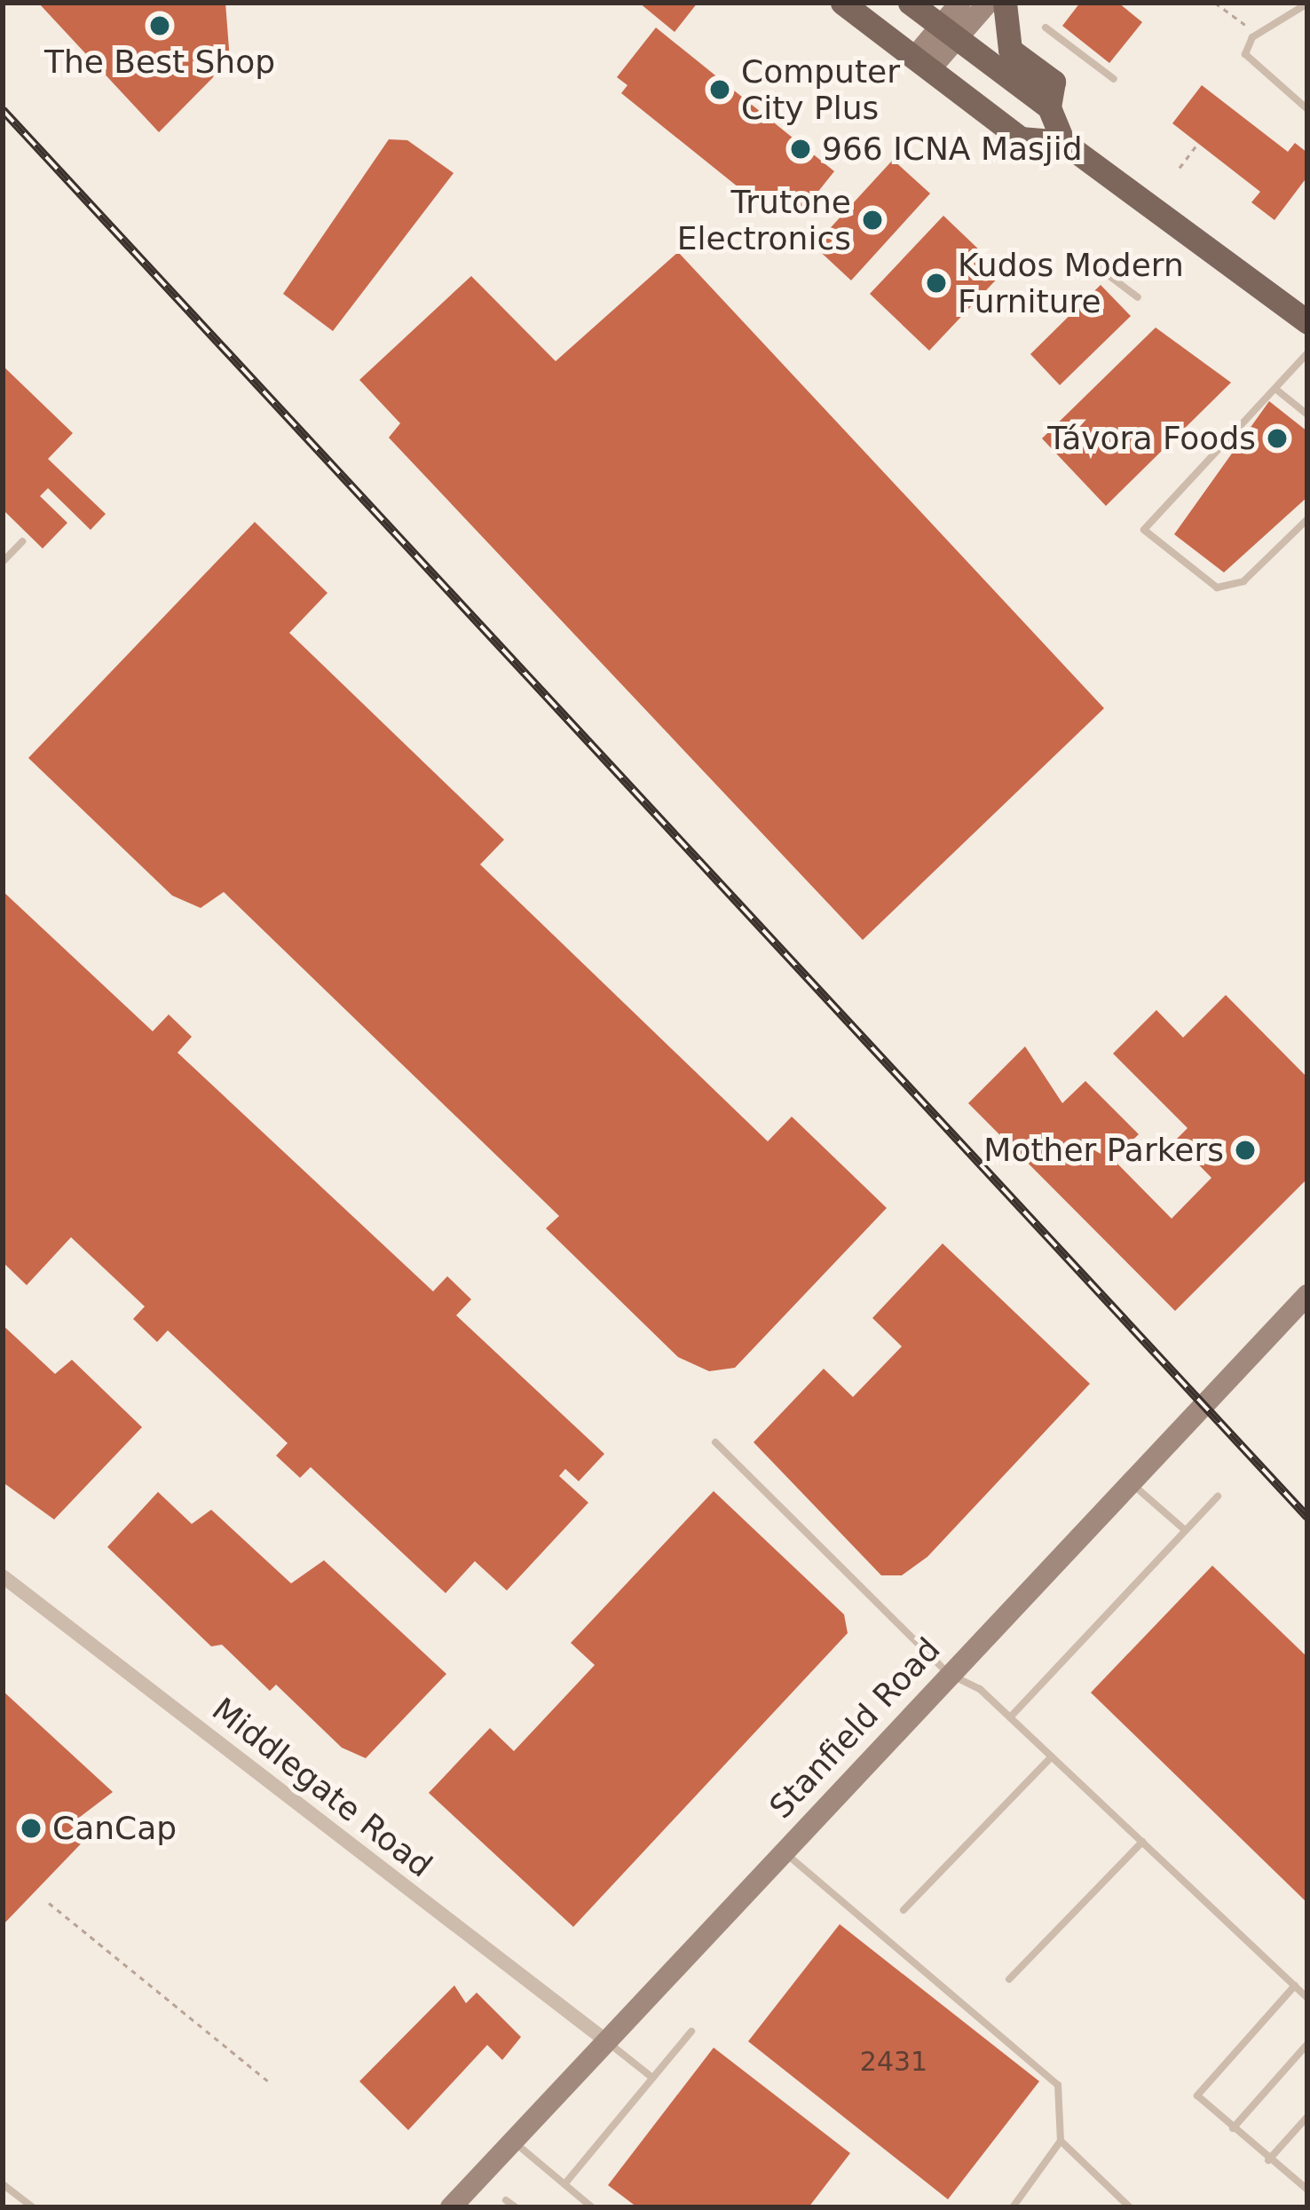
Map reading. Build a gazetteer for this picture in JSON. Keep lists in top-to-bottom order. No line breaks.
{"streets":{"street":["Stanfield Road","Middlegate Road"]},"crossings":[["Stanfield Road","Middlegate Road"]],"places":["The Best Shop","Computer City Plus","966 ICNA Masjid","Trutone Electronics","Kudos Modern Furniture","Távora Foods","Mother Parkers","CanCap"],"house_numbers":["2431"]}
